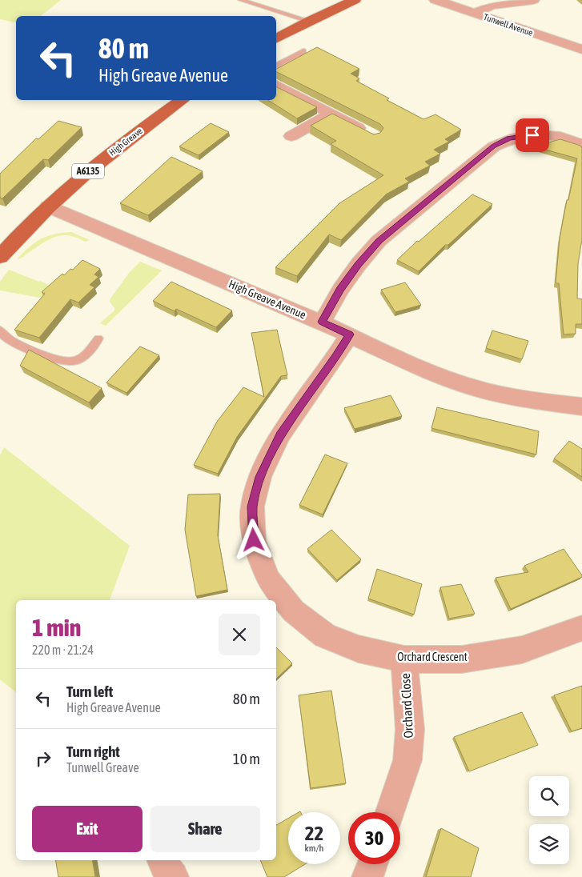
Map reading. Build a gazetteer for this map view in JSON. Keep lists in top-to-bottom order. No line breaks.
{"streets":{"main road":["High Greave","A6135"],"street":["Tunwell Avenue","High Greave Avenue","Orchard Crescent","Orchard Close"]},"crossings":[["High Greave","High Greave Avenue"],["High Greave Avenue","Orchard Crescent"],["Orchard Crescent","Orchard Close"]],"page":{"turn":["80 m","High Greave Avenue"],"heading":["1 min","220 m · 21:24"],"list":[{"name":"Turn left","note":"High Greave Avenue","value":"80 m"},{"name":"Turn right","note":"Tunwell Greave","value":"10 m"}],"buttons":["Exit","Share"],"speed":"22 km/h","limit":"30"}}
